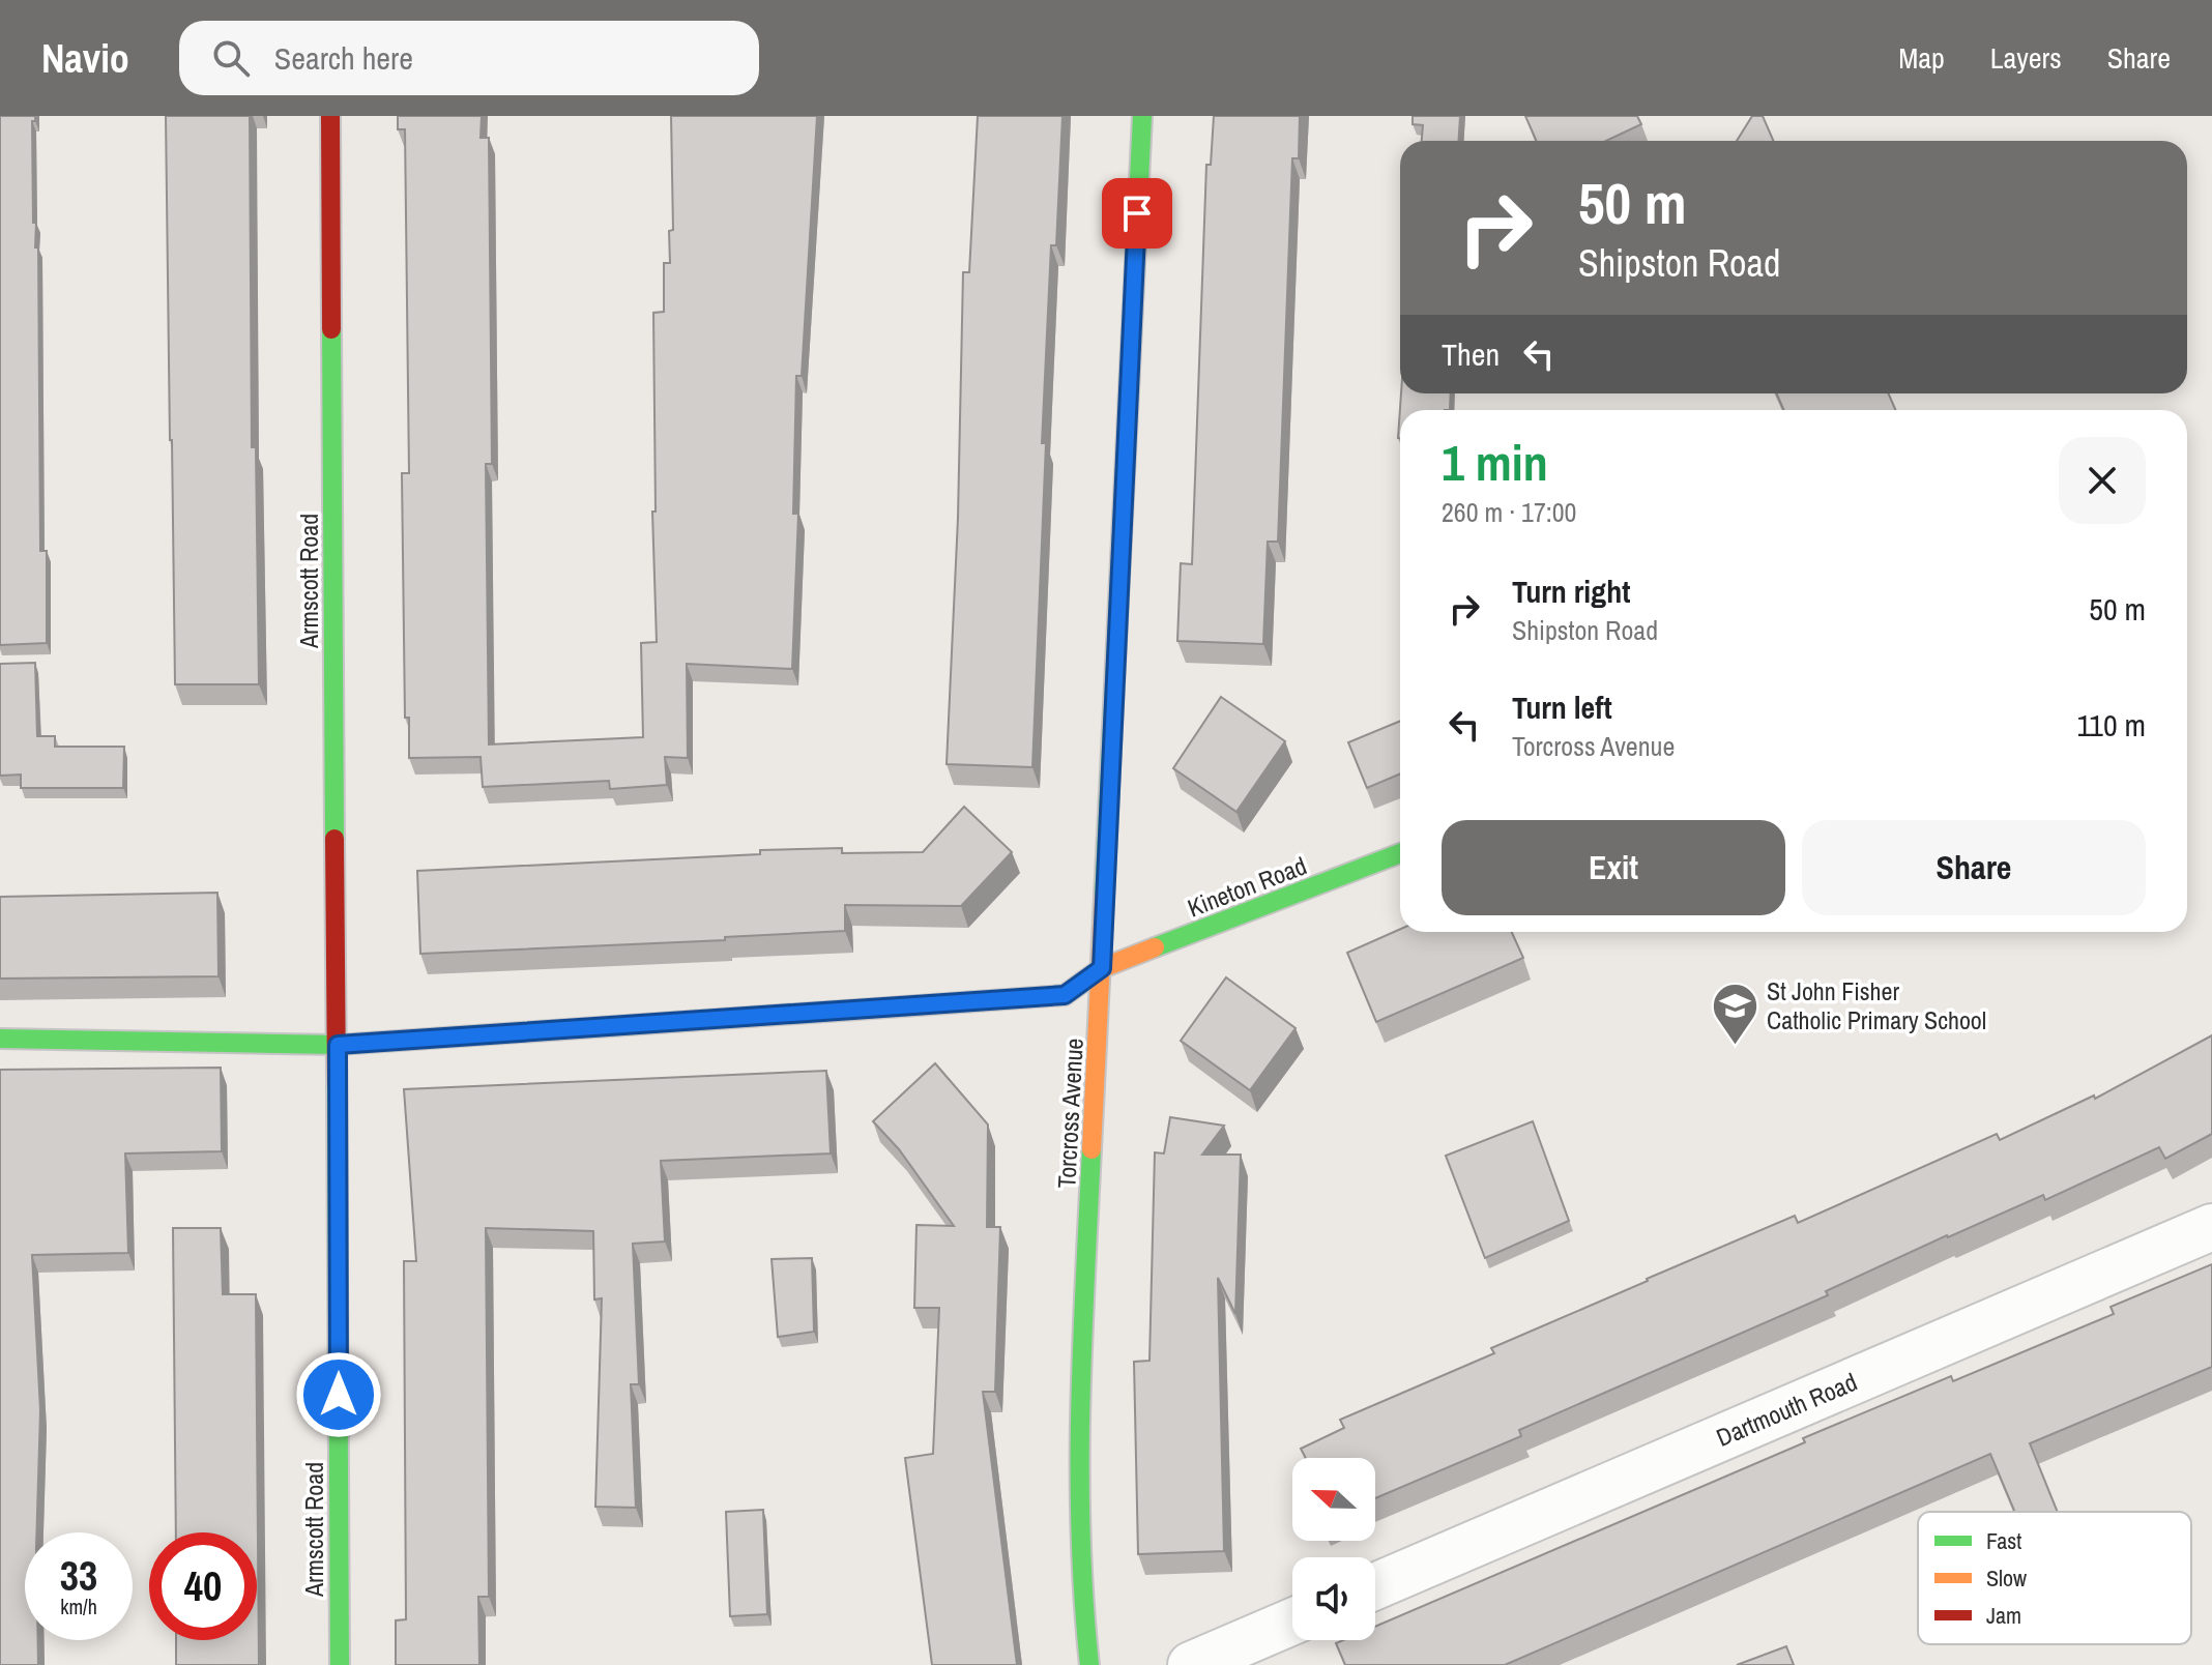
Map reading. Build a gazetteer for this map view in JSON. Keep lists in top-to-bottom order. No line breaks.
{"streets":{"street":["Armscott Road","Kineton Road","Torcross Avenue","Dartmouth Road"]},"crossings":[["Armscott Road","Kineton Road"],["Kineton Road","Torcross Avenue"]],"places":{"school or university":["St John Fisher Catholic Primary School"]},"legend":["Fast","Slow","Jam"],"north":"left","page":{"header":"Navio","search":"Search here","nav":["Map","Layers","Share"],"turn":["50 m","Shipston Road"],"then":"Then","heading":["1 min","260 m · 17:00"],"list":[{"name":"Turn right","note":"Shipston Road","value":"50 m"},{"name":"Turn left","note":"Torcross Avenue","value":"110 m"}],"buttons":["Exit","Share"],"speed":"33 km/h","limit":"40"}}
